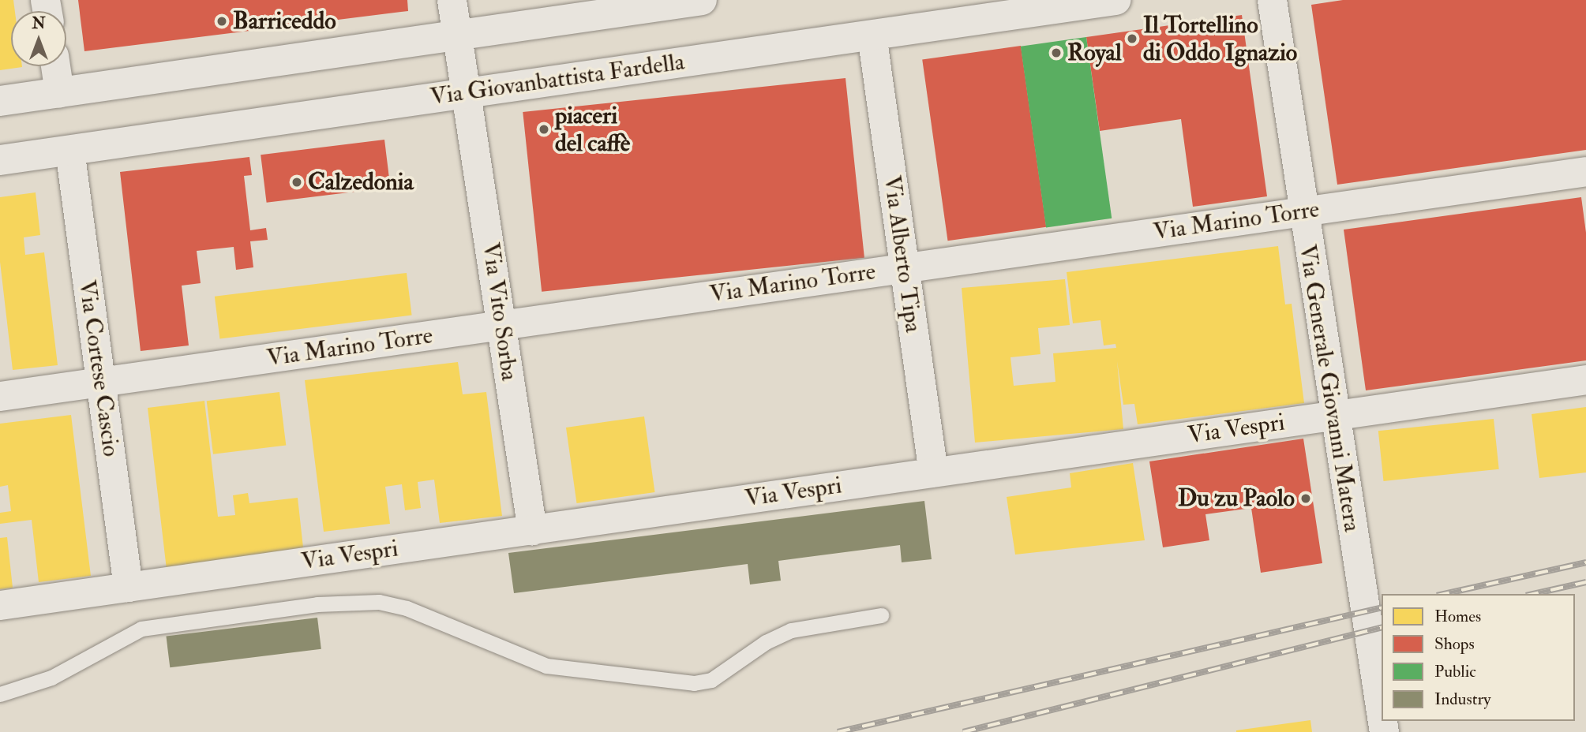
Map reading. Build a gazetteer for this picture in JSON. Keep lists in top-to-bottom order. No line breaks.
{"streets":{"main road":["Via Giovanbattista Fardella"],"street":["Via Marino Torre","Via Alberto Tipa","Via Vito Sorba","Via Cortese Cascio","Via Generale Giovanni Matera","Via Vespri"]},"crossings":[["Via Giovanbattista Fardella","Via Alberto Tipa"],["Via Giovanbattista Fardella","Via Vito Sorba"],["Via Giovanbattista Fardella","Via Cortese Cascio"],["Via Marino Torre","Via Alberto Tipa"],["Via Marino Torre","Via Vito Sorba"],["Via Marino Torre","Via Cortese Cascio"],["Via Marino Torre","Via Generale Giovanni Matera"],["Via Alberto Tipa","Via Vespri"],["Via Vito Sorba","Via Vespri"],["Via Cortese Cascio","Via Vespri"],["Via Generale Giovanni Matera","Via Vespri"]],"places":["Barriceddo","Il Tortellino di Oddo Ignazio","Royal","piaceri del caffè","Calzedonia","Du zu Paolo"],"legend":["Homes","Shops","Public","Industry"],"north":"top"}
